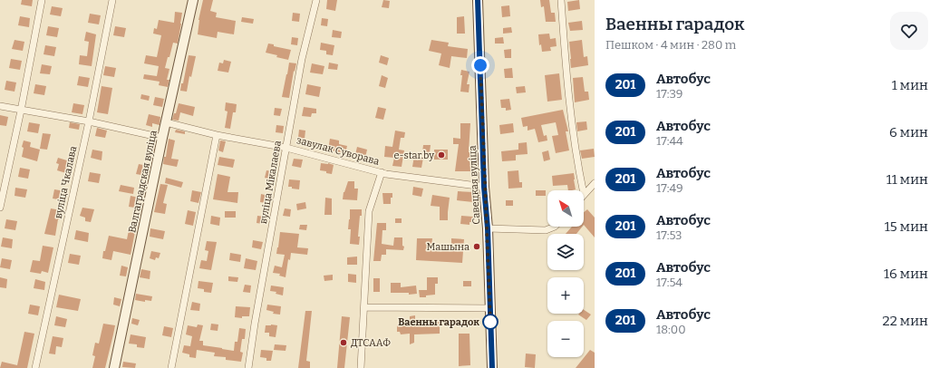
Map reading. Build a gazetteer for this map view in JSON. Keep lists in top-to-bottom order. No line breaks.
{"streets":{"street":["завулак Суворава","Валгаградская вуліца","вуліца Чкалава","вуліца Мікалаева","Савецкая вуліца"]},"crossings":[["завулак Суворава","Валгаградская вуліца"],["завулак Суворава","вуліца Мікалаева"],["завулак Суворава","Савецкая вуліца"]],"places":["e-star.by","Машына","Ваенны гарадок","ДТСААФ"],"lines":["bus line 201"],"north":"top left","page":{"heading":["Ваенны гарадок","Пешком · 4 мин · 280 m"],"list":[{"mark":"201","name":"Автобус","note":"17:39","value":"1 мин"},{"mark":"201","name":"Автобус","note":"17:44","value":"6 мин"},{"mark":"201","name":"Автобус","note":"17:49","value":"11 мин"},{"mark":"201","name":"Автобус","note":"17:53","value":"15 мин"},{"mark":"201","name":"Автобус","note":"17:54","value":"16 мин"},{"mark":"201","name":"Автобус","note":"18:00","value":"22 мин"}],"map_buttons":["+","−"]}}
